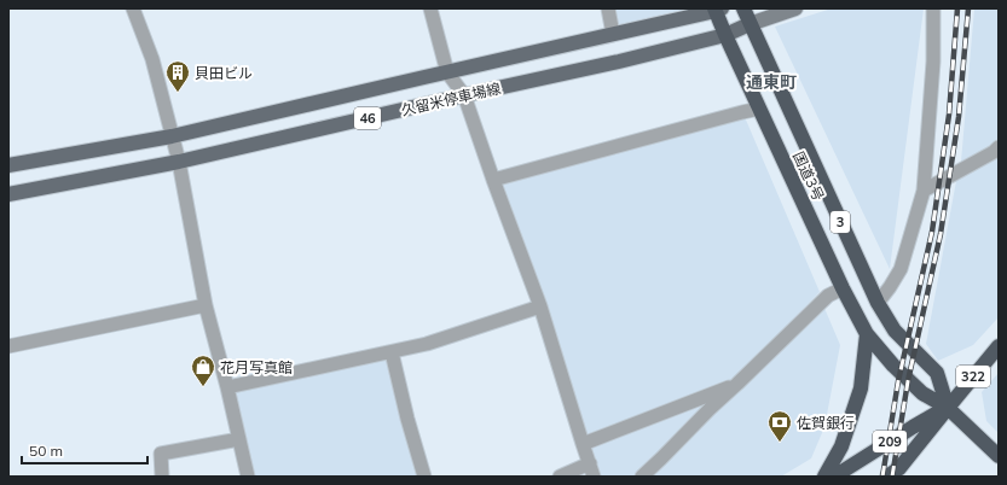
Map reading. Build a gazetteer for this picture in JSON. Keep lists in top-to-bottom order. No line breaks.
{"streets":{"highway":["国道3号","3","322","209"],"main road":["久留米停車場線","46"]},"crossings":[["久留米停車場線","国道3号"],["国道3号","322"],["国道3号","209"],["322","209"]],"districts":["通東町"],"places":{"building":["貝田ビル"],"shop":["花月写真館"],"bank":["佐賀銀行"]},"scale_bar":"50 m"}
